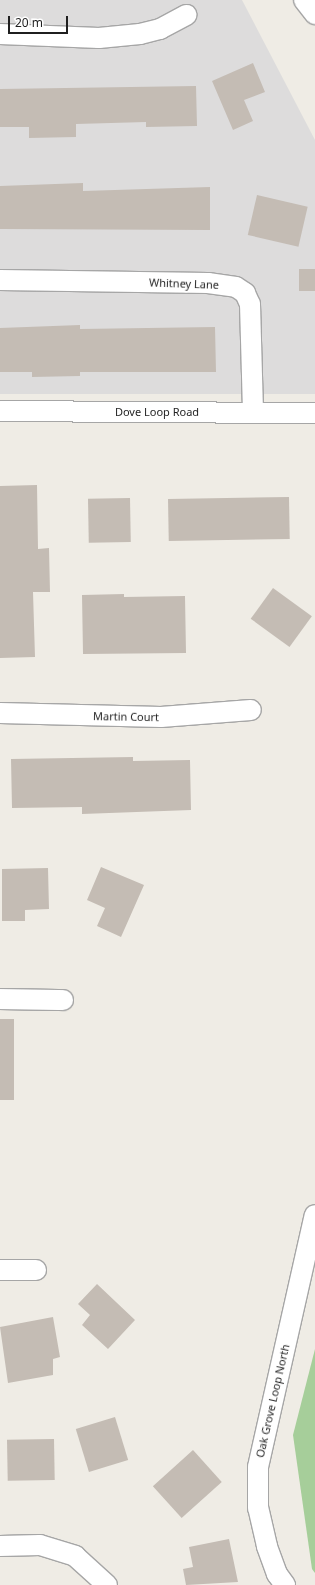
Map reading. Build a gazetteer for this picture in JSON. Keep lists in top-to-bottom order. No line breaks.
{"streets":{"street":["Whitney Lane","Dove Loop Road","Martin Court","Oak Grove Loop North"]},"crossings":[["Whitney Lane","Dove Loop Road"]],"scale_bar":"20 m"}
